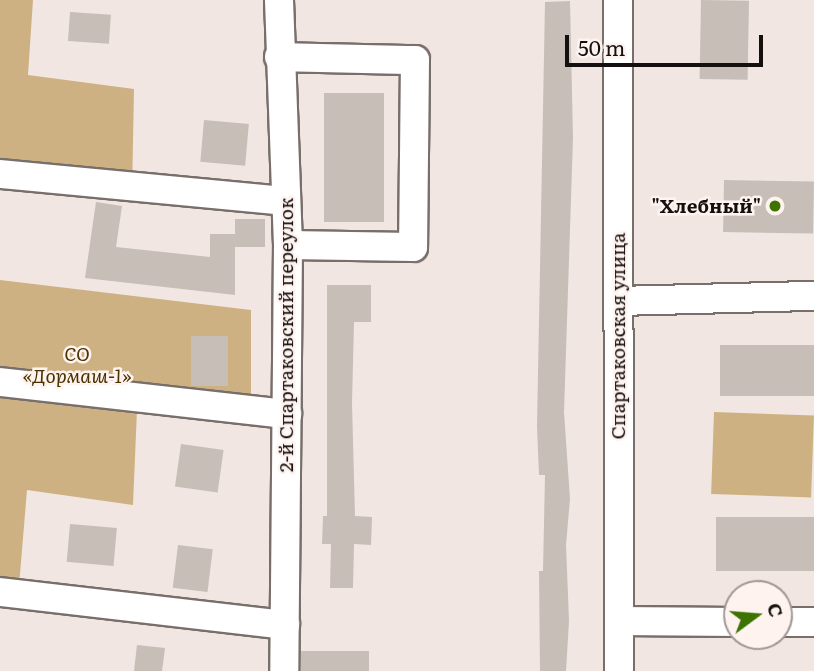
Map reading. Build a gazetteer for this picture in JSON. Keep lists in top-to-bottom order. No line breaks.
{"streets":{"street":["2-й Спартаковский переулок","Спартаковская улица"]},"parks":["СО «Дормаш-1»"],"places":["\"Хлебный\""],"scale_bar":"50 m","north":"right"}
